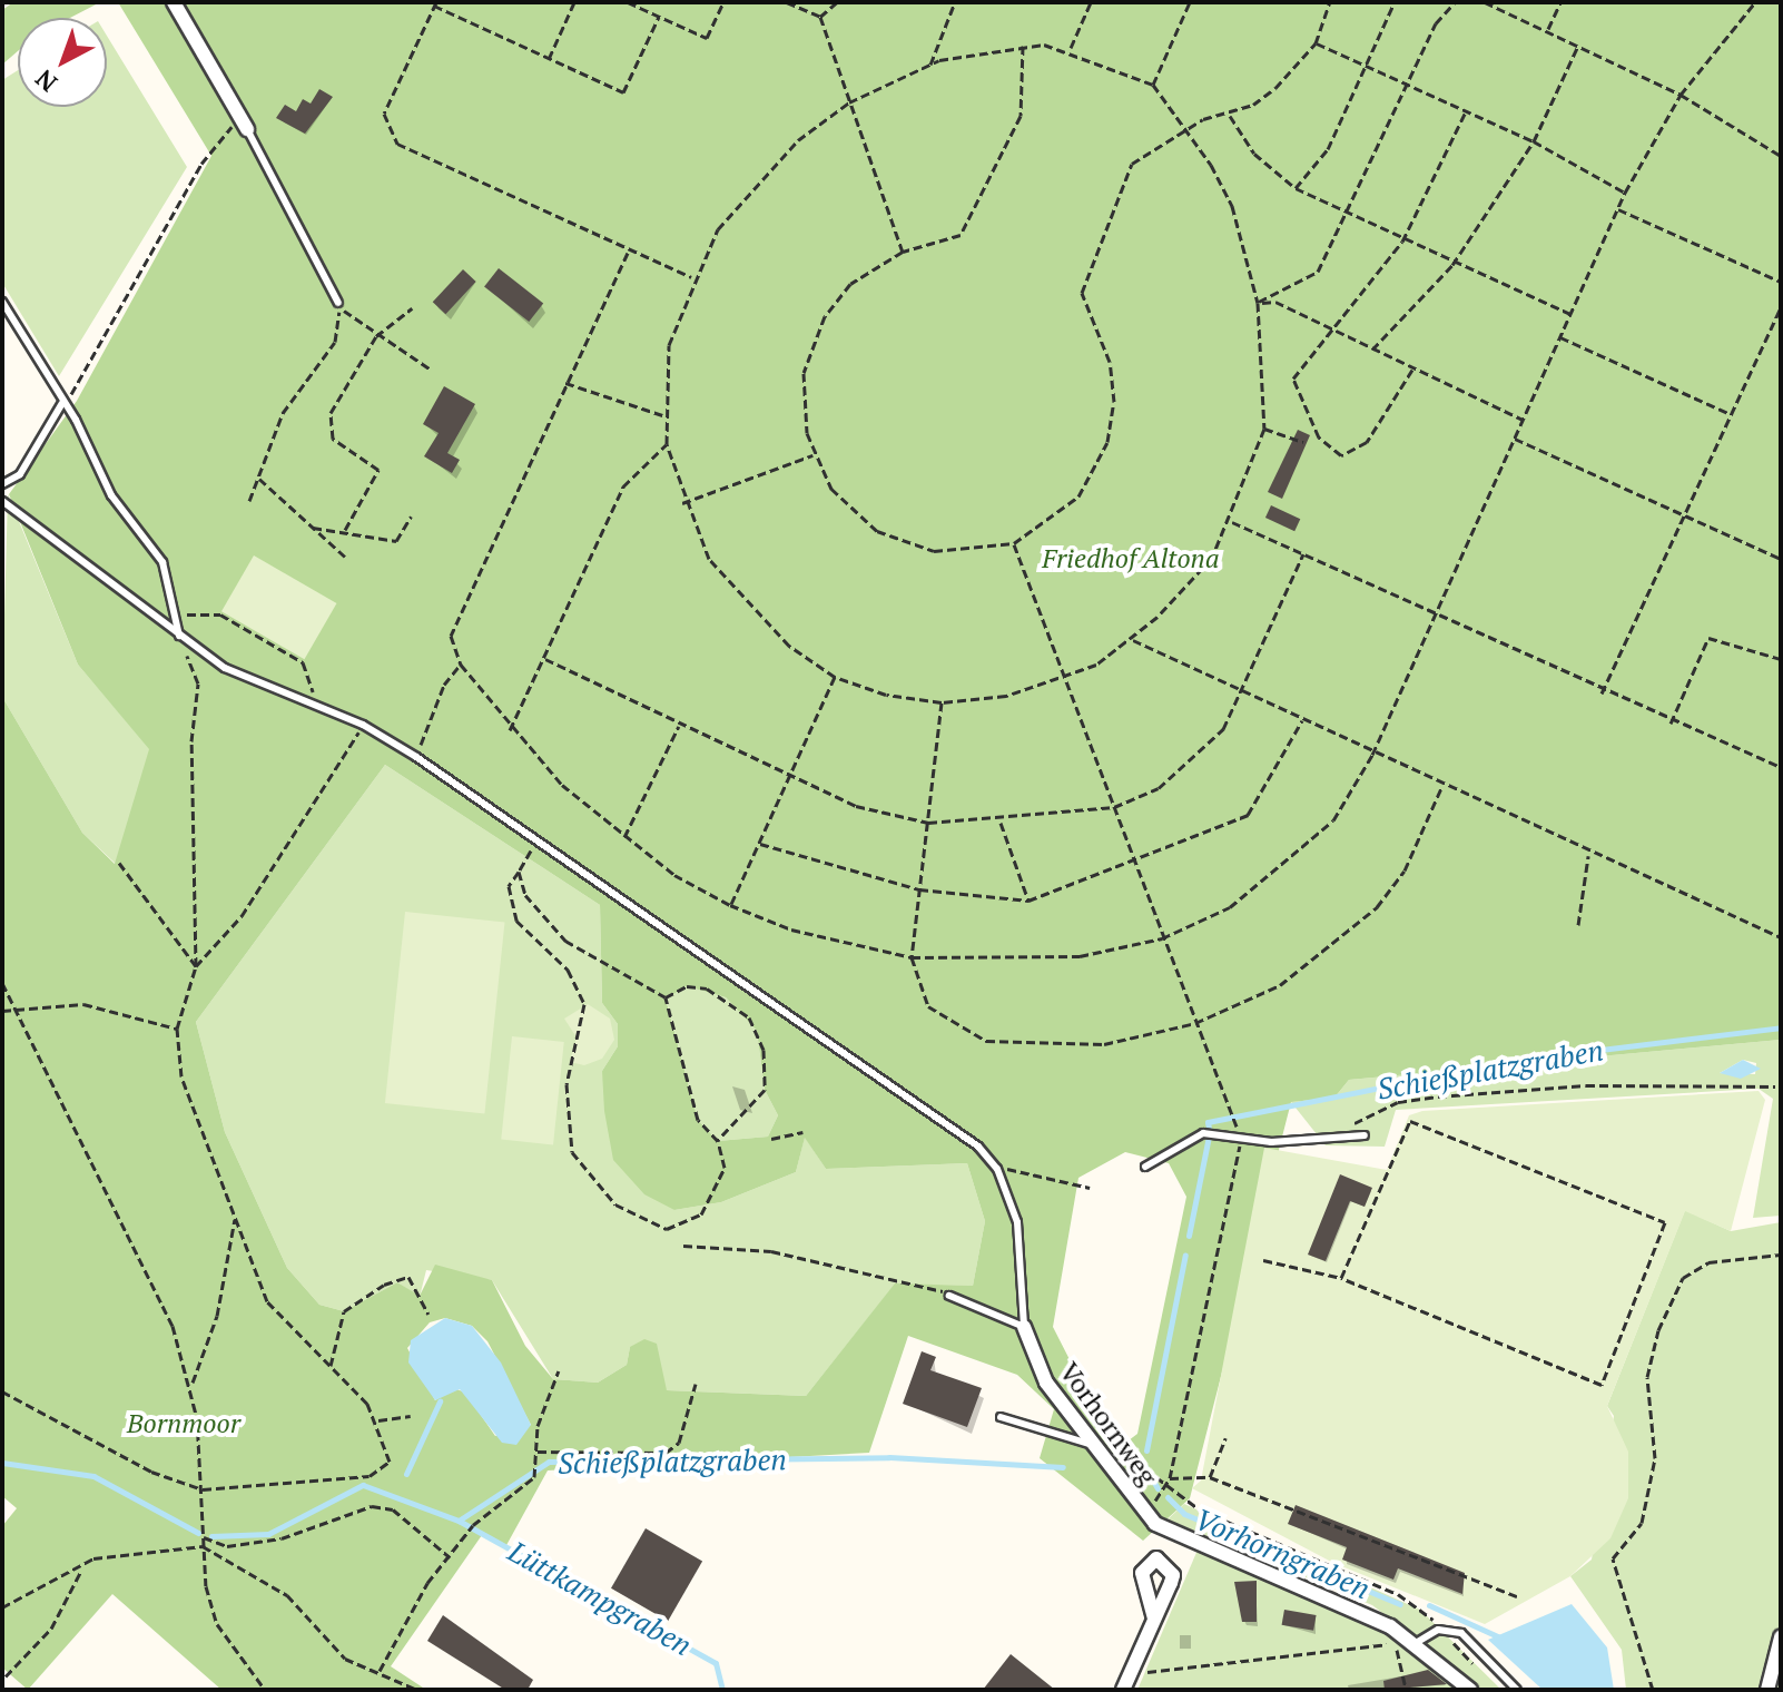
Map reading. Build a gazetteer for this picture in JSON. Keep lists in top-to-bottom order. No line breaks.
{"streets":{"street":["Vorhornweg"]},"water":["Schießplatzgraben","Vorhorngraben","Lüttkampgraben"],"parks":["Friedhof Altona","Bornmoor"],"north":"bottom left"}
